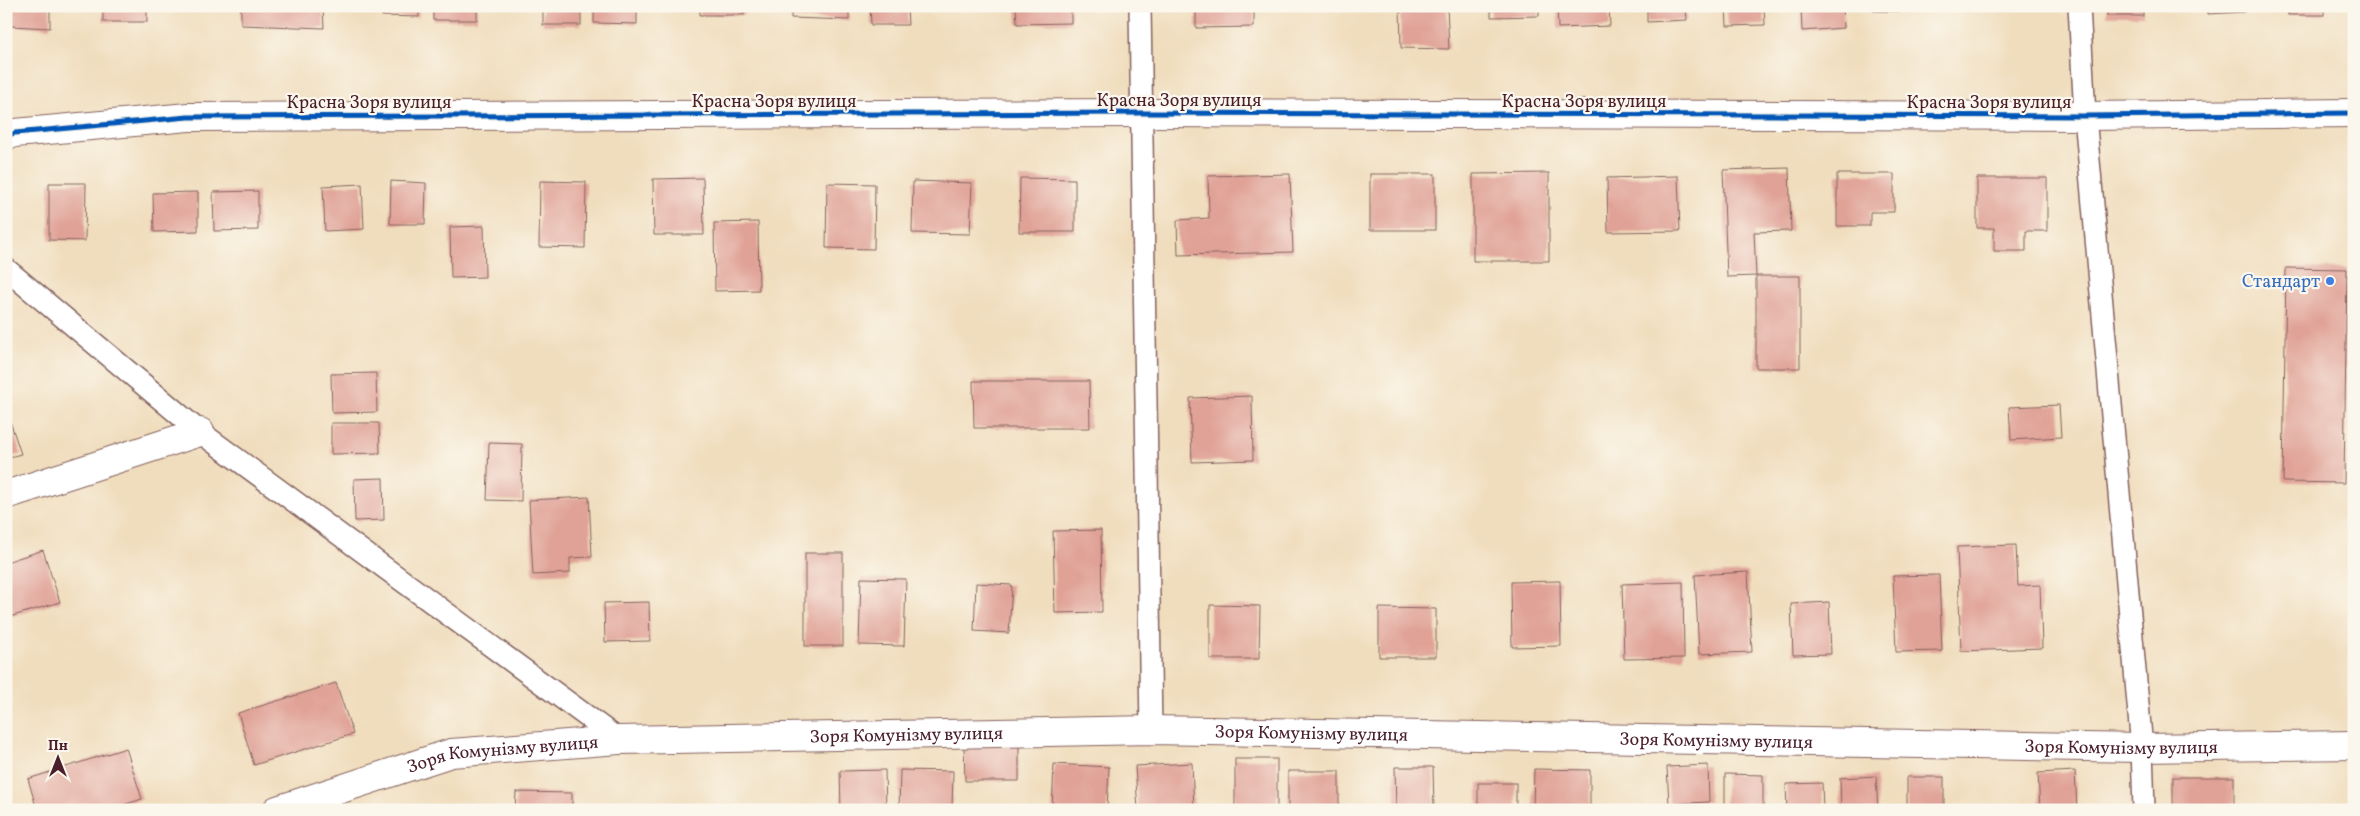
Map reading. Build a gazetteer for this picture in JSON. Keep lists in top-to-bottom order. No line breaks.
{"streets":{"street":["Красна Зоря вулиця","Зоря Комунізму вулиця"]},"places":["Стандарт"],"north":"top"}
